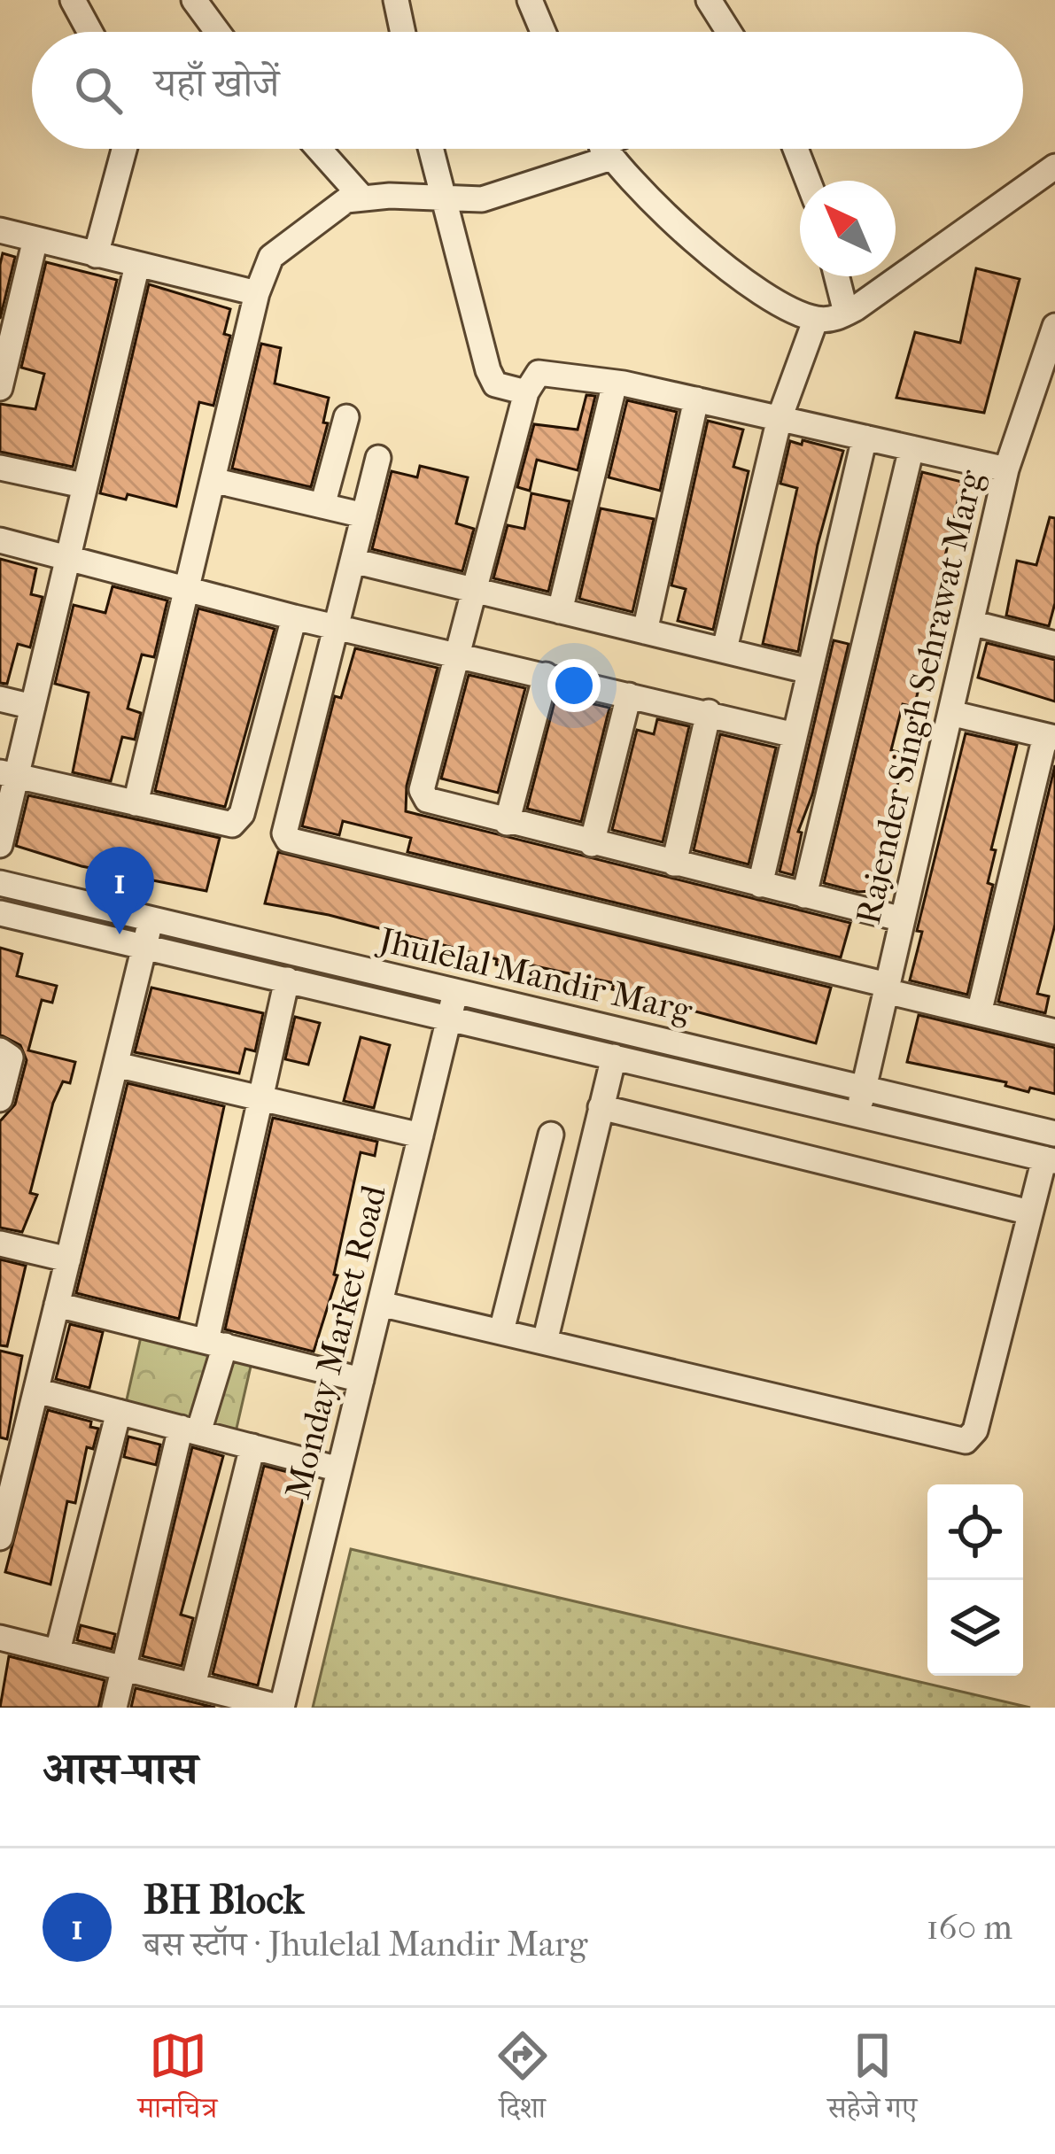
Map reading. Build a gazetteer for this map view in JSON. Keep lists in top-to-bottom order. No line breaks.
{"streets":{"street":["Rajender Singh Sehrawat Marg","Jhulelal Mandir Marg","Monday Market Road"]},"crossings":[["Rajender Singh Sehrawat Marg","Jhulelal Mandir Marg"],["Jhulelal Mandir Marg","Monday Market Road"]],"north":"top left","page":{"search":"यहाँ खोजें","pins":"1","heading":"आस-पास","list":[{"mark":"1","name":"BH Block","note":"बस स्टॉप · Jhulelal Mandir Marg","value":"160 m"}],"nav":["मानचित्र","दिशा","सहेजे गए"]}}
